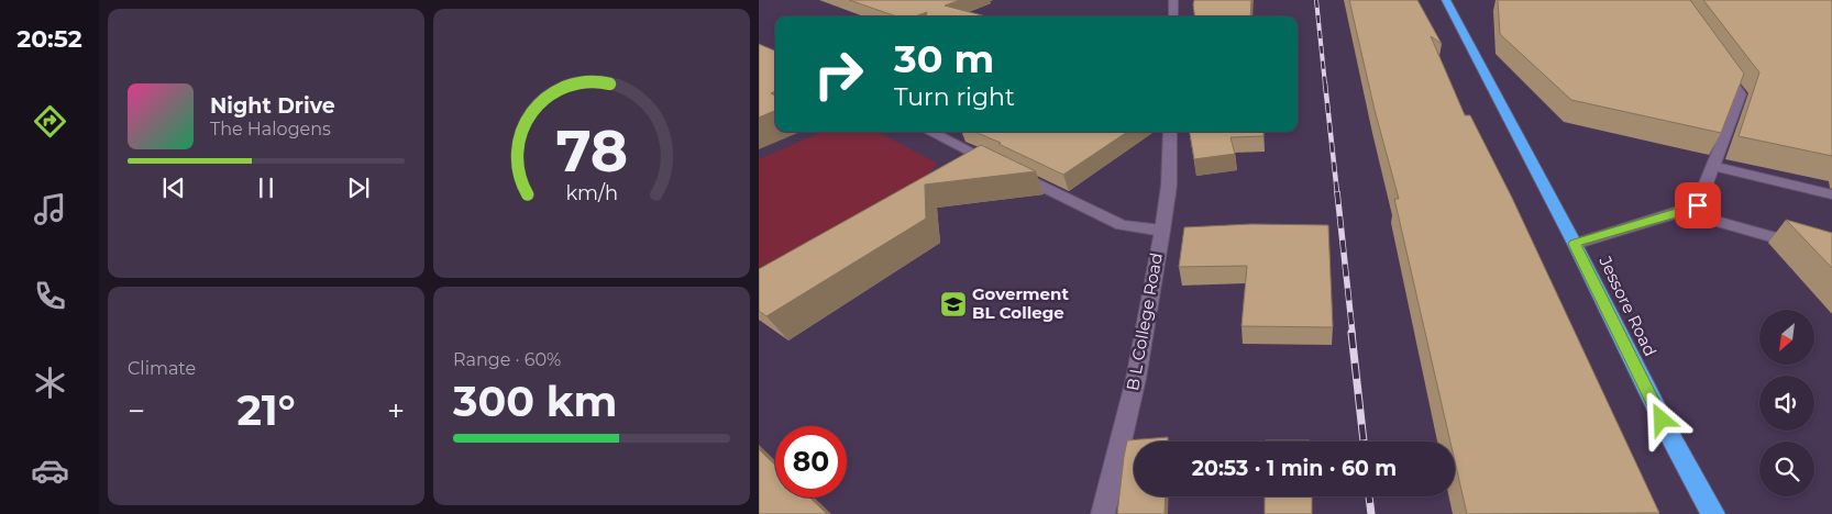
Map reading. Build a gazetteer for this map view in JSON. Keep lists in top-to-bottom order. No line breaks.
{"streets":{"highway":["Jessore Road"],"street":["B L College Road"]},"places":{"school or university":["Goverment BL College"]},"north":"bottom left","page":{"tabs":"20:52","turn":["30 m","Turn right"],"song":["Night Drive","The Halogens"],"tile":["Climate",["Range · 60%","300 km"]],"heat":["−","21°","+"],"limit":"80","trip":"20:53 · 1 min · 60 m","gauge":["78","km/h"]}}
